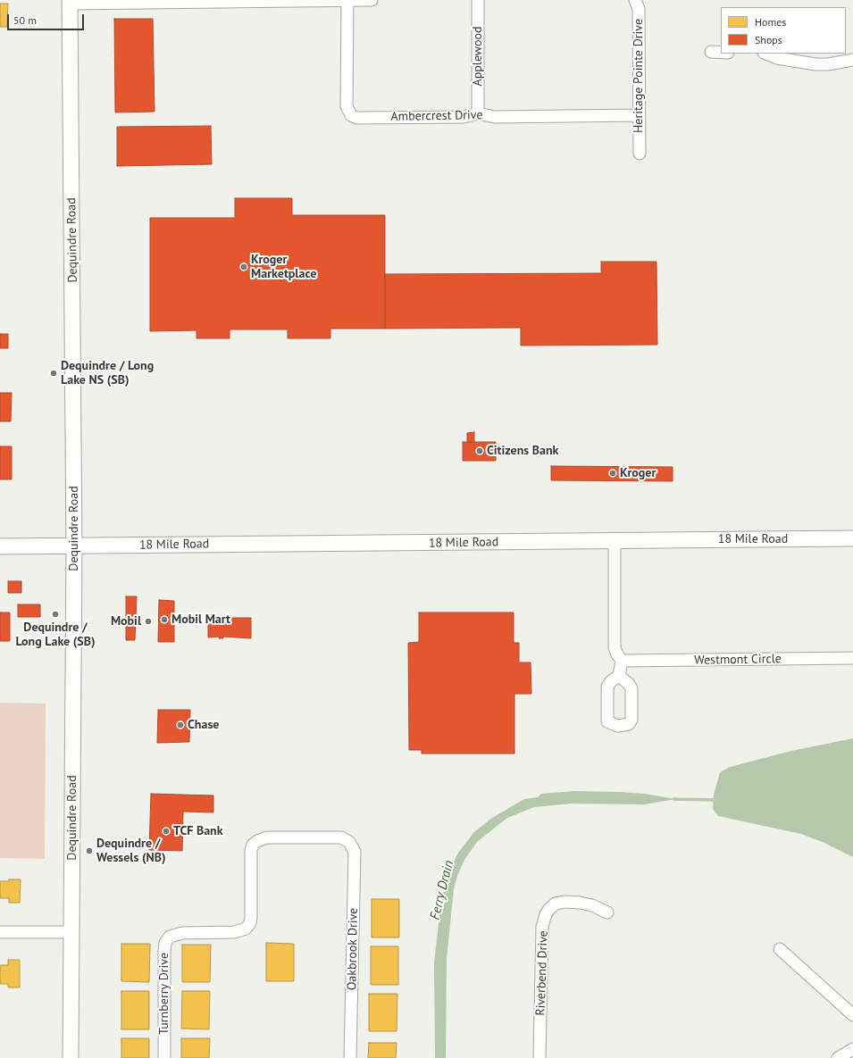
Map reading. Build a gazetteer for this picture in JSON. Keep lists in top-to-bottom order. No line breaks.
{"streets":{"main road":["Dequindre Road","18 Mile Road"],"street":["Applewood","Heritage Pointe Drive","Ambercrest Drive","Westmont Circle","Oakbrook Drive","Riverbend Drive","Turnberry Drive"]},"crossings":[["Applewood","Ambercrest Drive"],["Heritage Pointe Drive","Ambercrest Drive"],["Dequindre Road","18 Mile Road"],["Oakbrook Drive","Turnberry Drive"]],"water":["Ferry Drain"],"places":["Kroger Marketplace","Dequindre / Long Lake NS (SB)","Citizens Bank","Kroger","Dequindre / Long Lake (SB)","Mobil Mart","Mobil","Chase","TCF Bank","Dequindre / Wessels (NB)"],"legend":["Homes","Shops"],"scale_bar":"50 m"}
